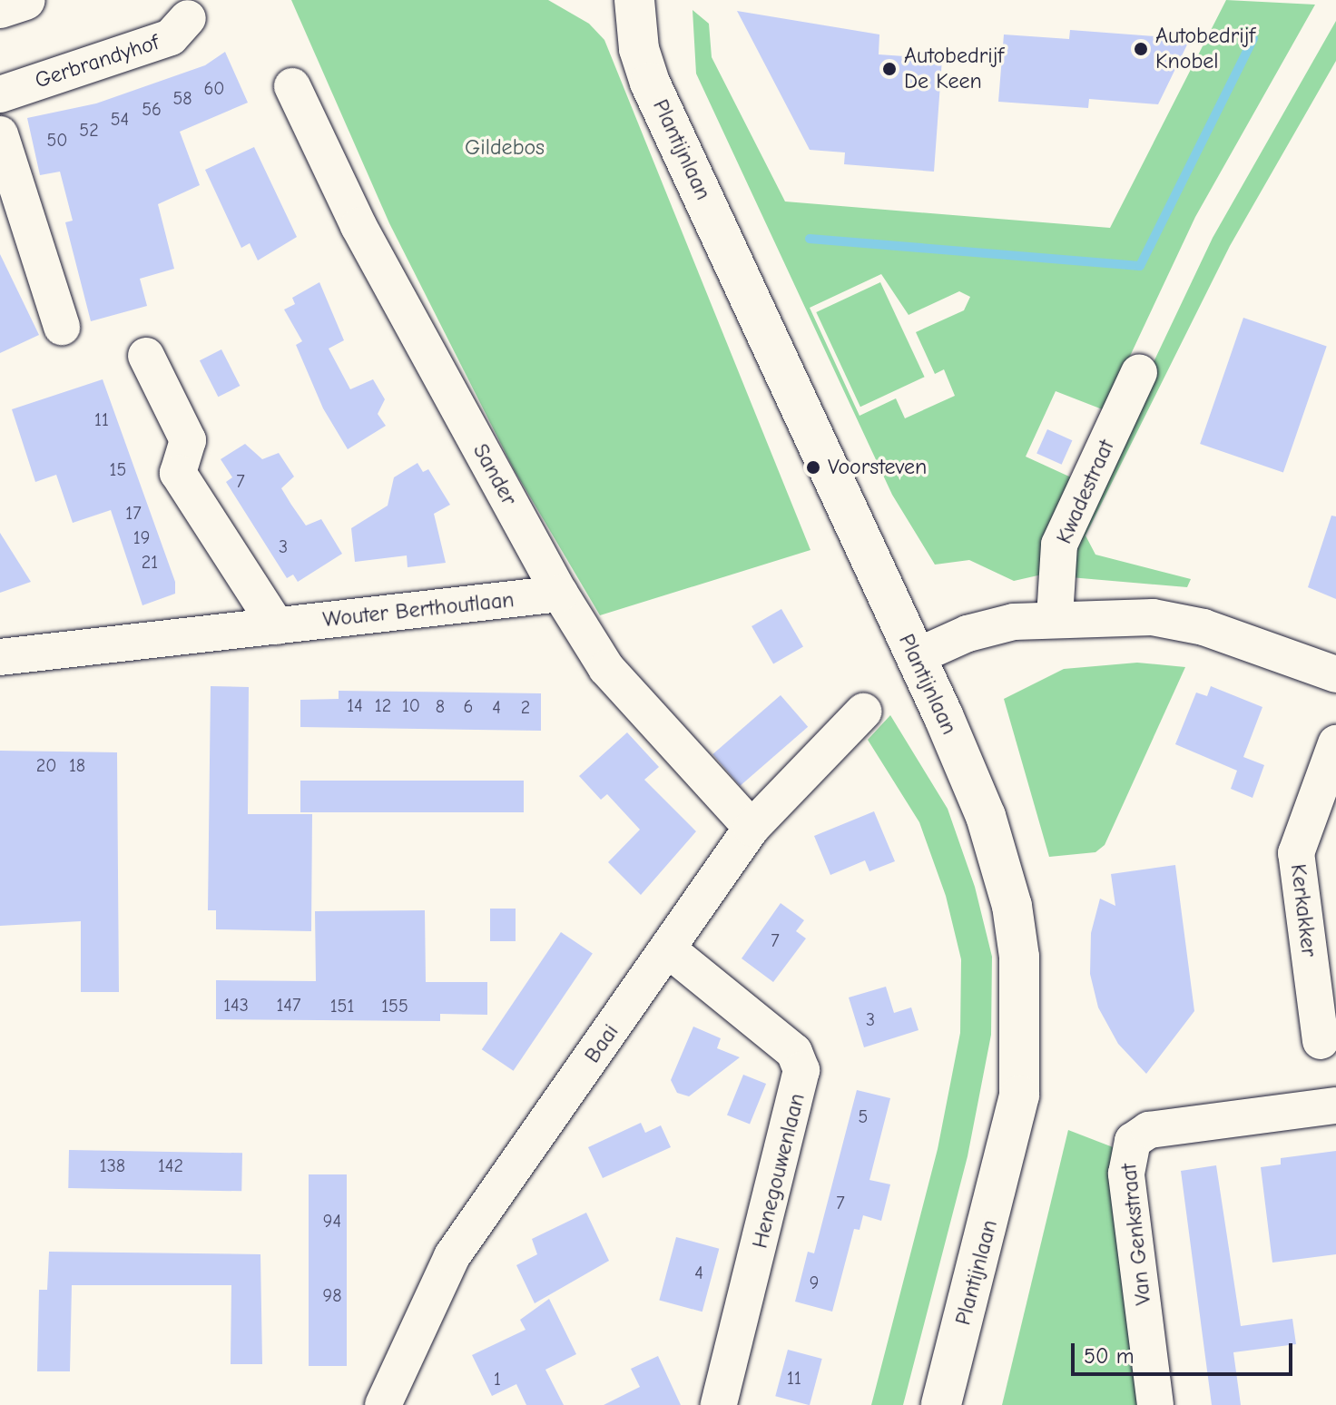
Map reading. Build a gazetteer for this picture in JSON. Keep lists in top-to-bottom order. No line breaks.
{"streets":{"main road":["Plantijnlaan"],"street":["Gerbrandyhof","Sander","Kwadestraat","Wouter Berthoutlaan","Kerkakker","Baai","Henegouwenlaan","Van Genkstraat"]},"crossings":[["Sander","Wouter Berthoutlaan"],["Sander","Baai"],["Baai","Henegouwenlaan"]],"parks":["Gildebos"],"places":["Autobedrijf Knobel","Autobedrijf De Keen","Voorsteven"],"house_numbers":["60","58","56","54","52","50","11","15","7","17","19","3","21","14","12","10","8","6","4","2","20","18","7","143","147","151","155","3","5","138","142","7","94","4","9","98","11","1"],"scale_bar":"50 m"}
